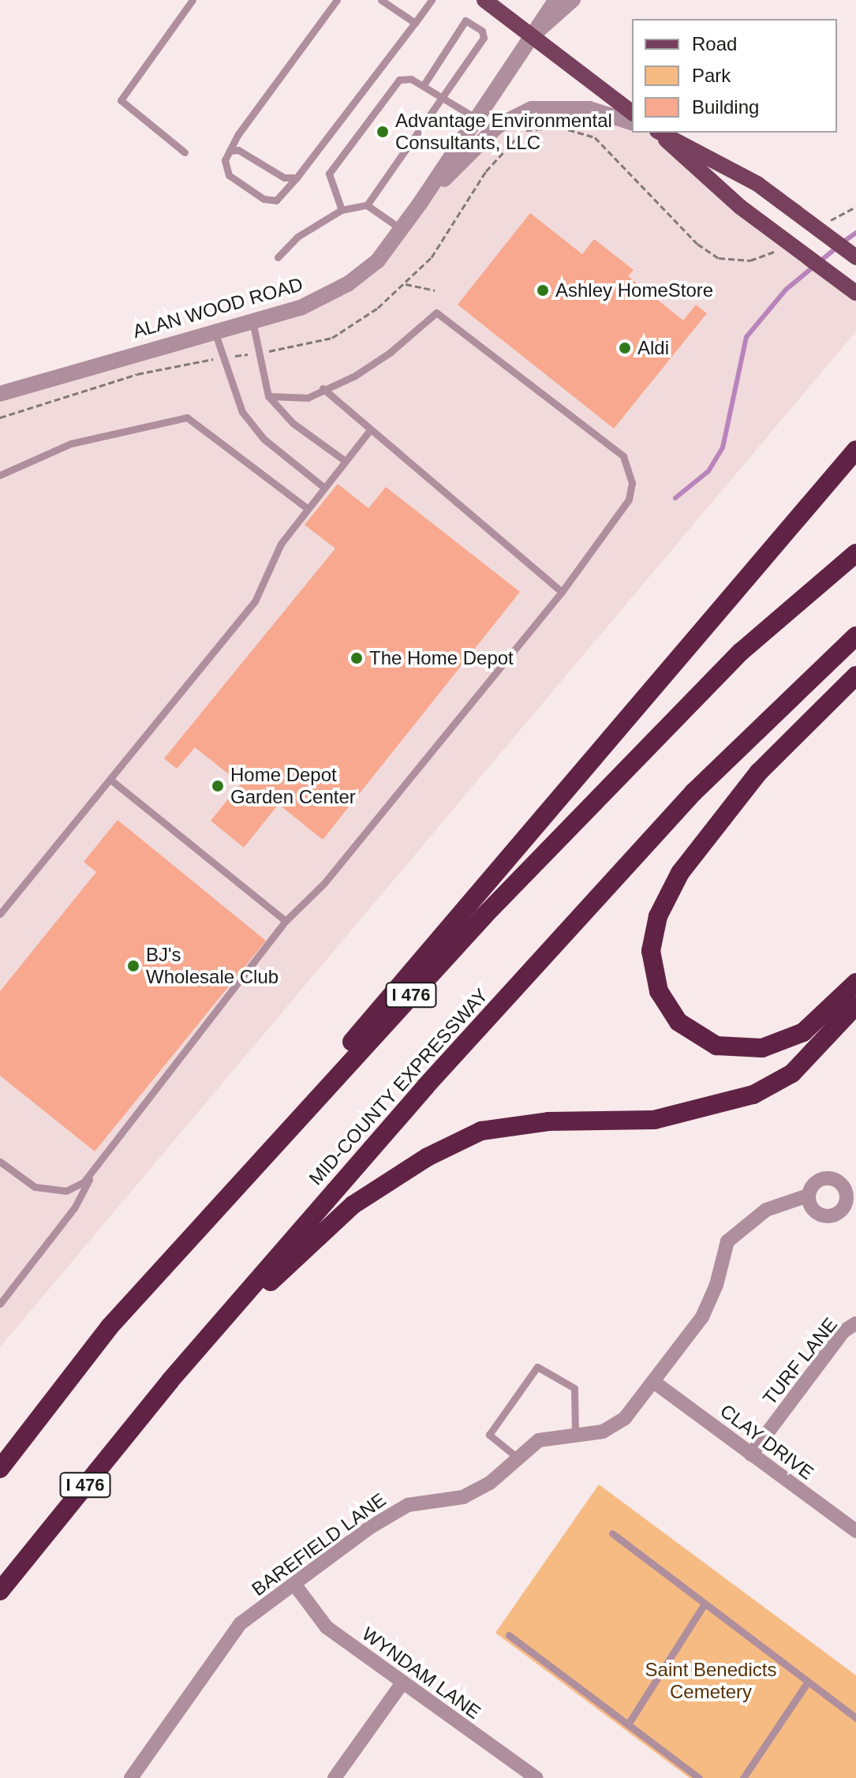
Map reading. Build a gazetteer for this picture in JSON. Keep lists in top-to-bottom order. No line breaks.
{"streets":{"highway":["I 476","MID-COUNTY EXPRESSWAY"],"street":["ALAN WOOD ROAD","TURF LANE","CLAY DRIVE","BAREFIELD LANE","WYNDAM LANE"]},"crossings":[["TURF LANE","CLAY DRIVE"],["CLAY DRIVE","BAREFIELD LANE"],["BAREFIELD LANE","WYNDAM LANE"]],"parks":["Saint Benedicts Cemetery"],"places":["Advantage Environmental Consultants, LLC","Ashley HomeStore","Aldi","The Home Depot","Home Depot Garden Center","BJ's Wholesale Club"],"legend":["Road","Park","Building"]}
